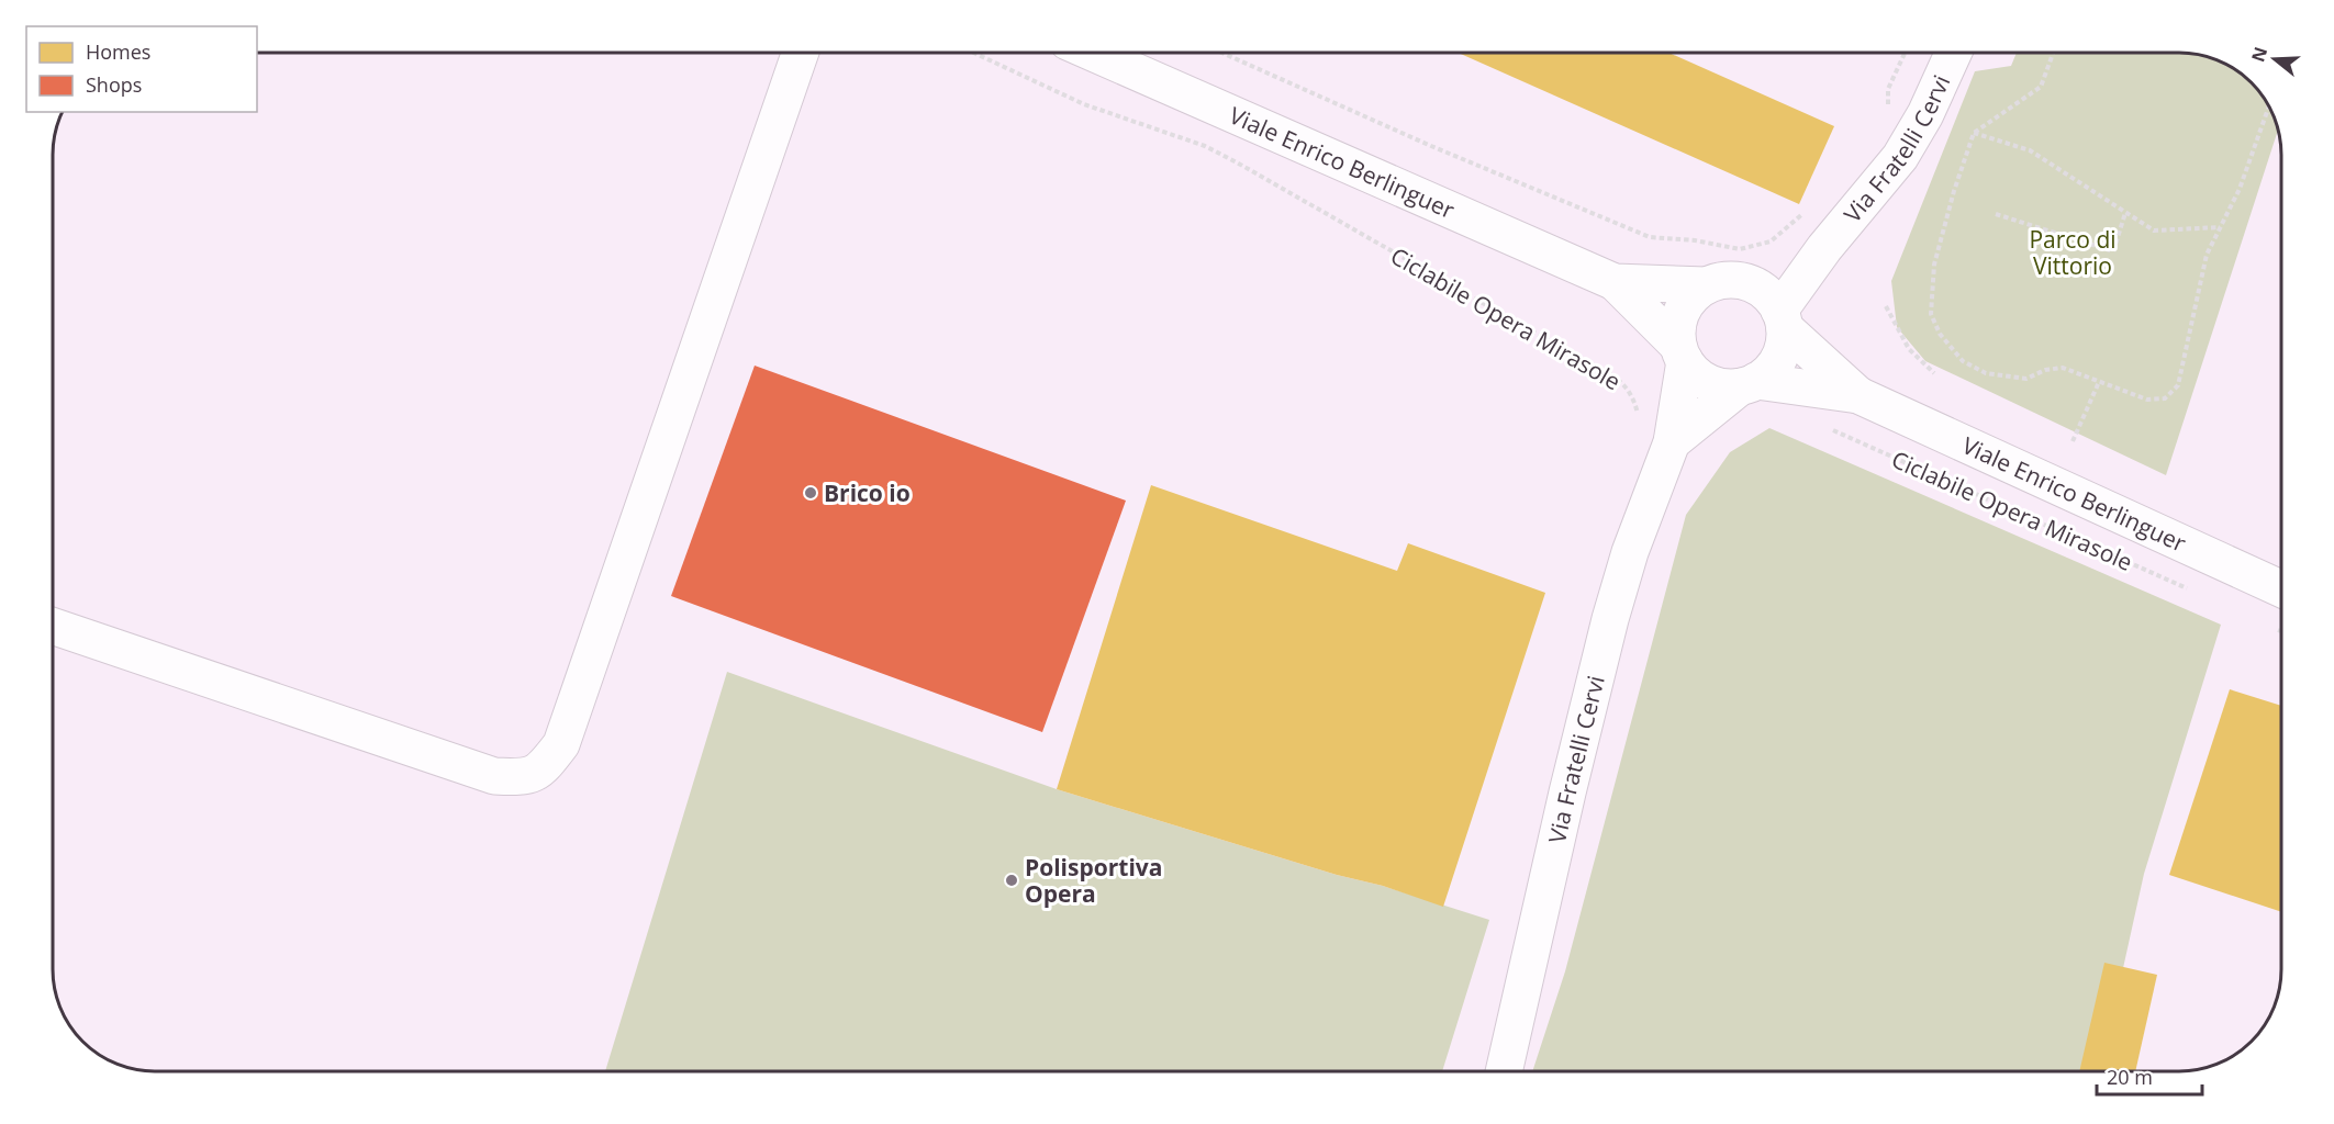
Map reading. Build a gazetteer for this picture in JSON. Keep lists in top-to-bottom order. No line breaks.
{"streets":{"street":["Via Fratelli Cervi","Viale Enrico Berlinguer"],"path":["Ciclabile Opera Mirasole"]},"crossings":[["Via Fratelli Cervi","Viale Enrico Berlinguer"],["Via Fratelli Cervi","Ciclabile Opera Mirasole"]],"parks":["Parco di Vittorio"],"places":["Brico io","Polisportiva Opera"],"legend":["Homes","Shops"],"scale_bar":"20 m","north":"left"}
